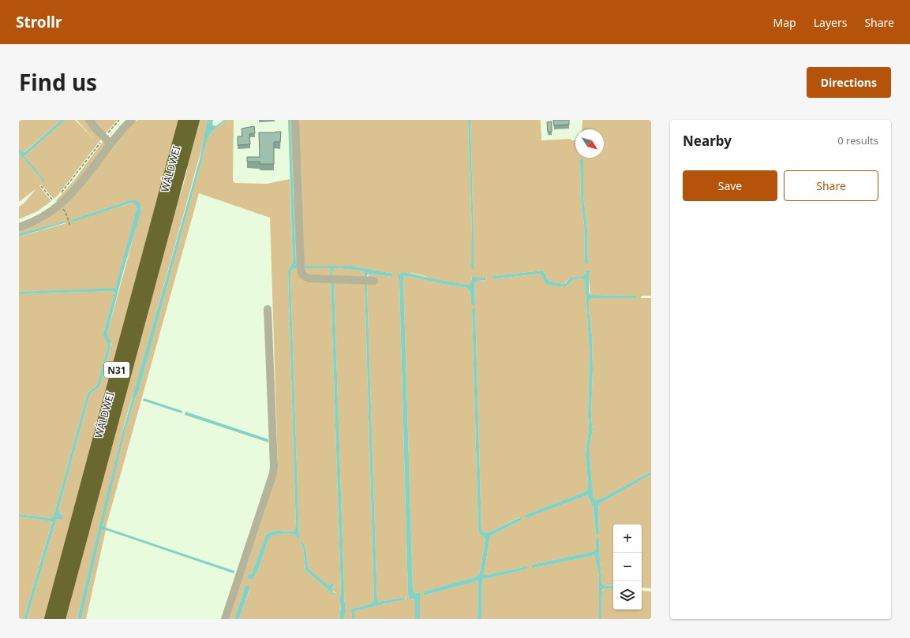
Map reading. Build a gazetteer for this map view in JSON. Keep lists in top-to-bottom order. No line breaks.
{"streets":{"highway":["WÂLDWEI","N31"]},"north":"bottom right","page":{"header":"Strollr","nav":["Map","Layers","Share"],"title":"Find us","buttons":["Directions",["Save","Share"]],"heading":["Nearby","0 results"],"map_buttons":["+","−"]}}
